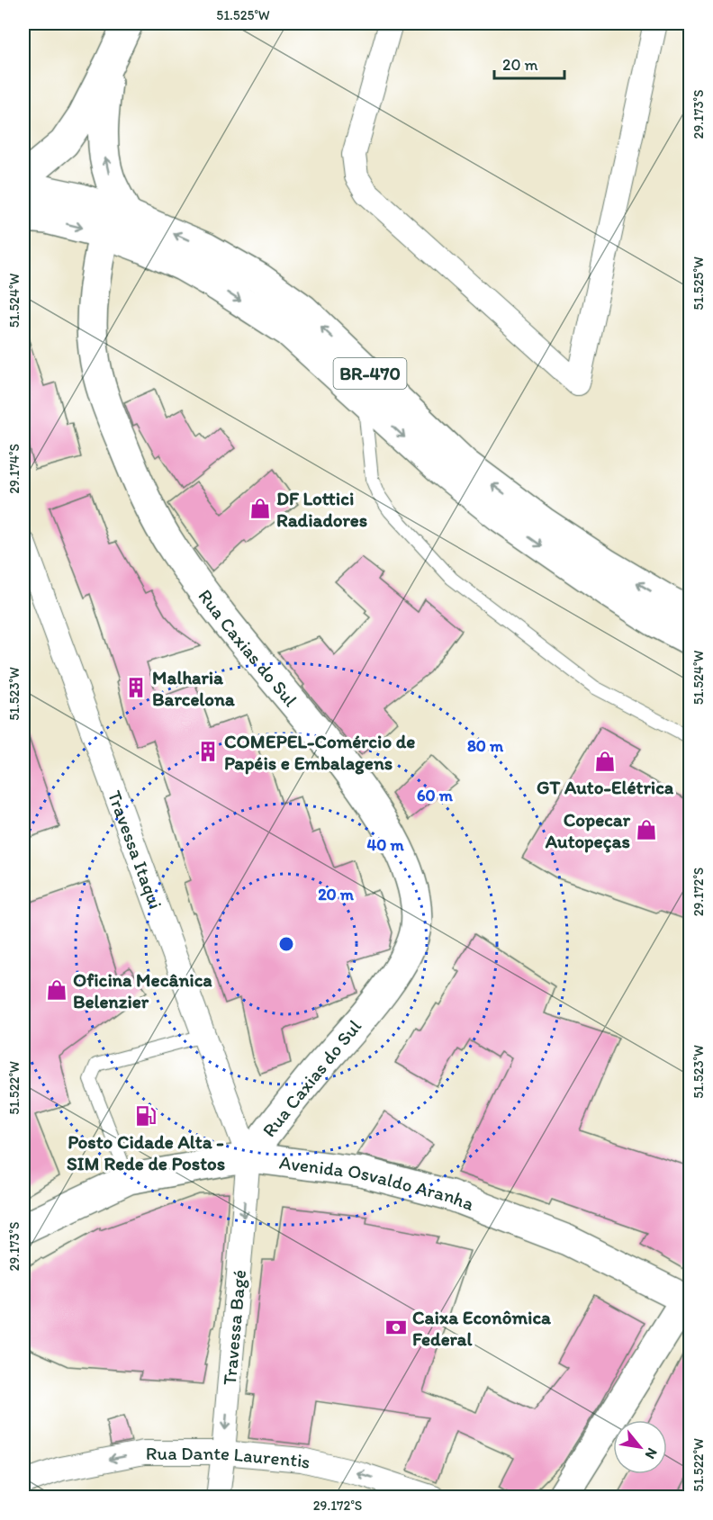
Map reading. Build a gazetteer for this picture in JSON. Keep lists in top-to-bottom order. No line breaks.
{"streets":{"main road":["BR-470","Rua Caxias do Sul","Avenida Osvaldo Aranha"],"street":["Travessa Itaqui","Travessa Bagé","Rua Dante Laurentis"]},"crossings":[["BR-470","Rua Caxias do Sul"],["Rua Caxias do Sul","Travessa Itaqui"],["Rua Caxias do Sul","Avenida Osvaldo Aranha"],["Rua Caxias do Sul","Travessa Bagé"],["Travessa Itaqui","Avenida Osvaldo Aranha"],["Travessa Itaqui","Travessa Bagé"],["Avenida Osvaldo Aranha","Travessa Bagé"],["Travessa Bagé","Rua Dante Laurentis"]],"one_way":["Travessa Bagé","Rua Dante Laurentis"],"places":{"shop":["DF Lottici Radiadores","GT Auto-Elétrica","Copecar Autopeças","Oficina Mecânica Belenzier"],"building":["Malharia Barcelona","COMEPEL-Comércio de Papéis e Embalagens"],"fuel station":["Posto Cidade Alta - SIM Rede de Postos"],"bank":["Caixa Econômica Federal"]},"scale_bar":"20 m","north":"bottom right","coordinates":["51.525°W","29.173°S","51.524°W","29.174°S","51.523°W","29.172°S","51.522°W"],"rings":["80 m","60 m","40 m","20 m"]}
